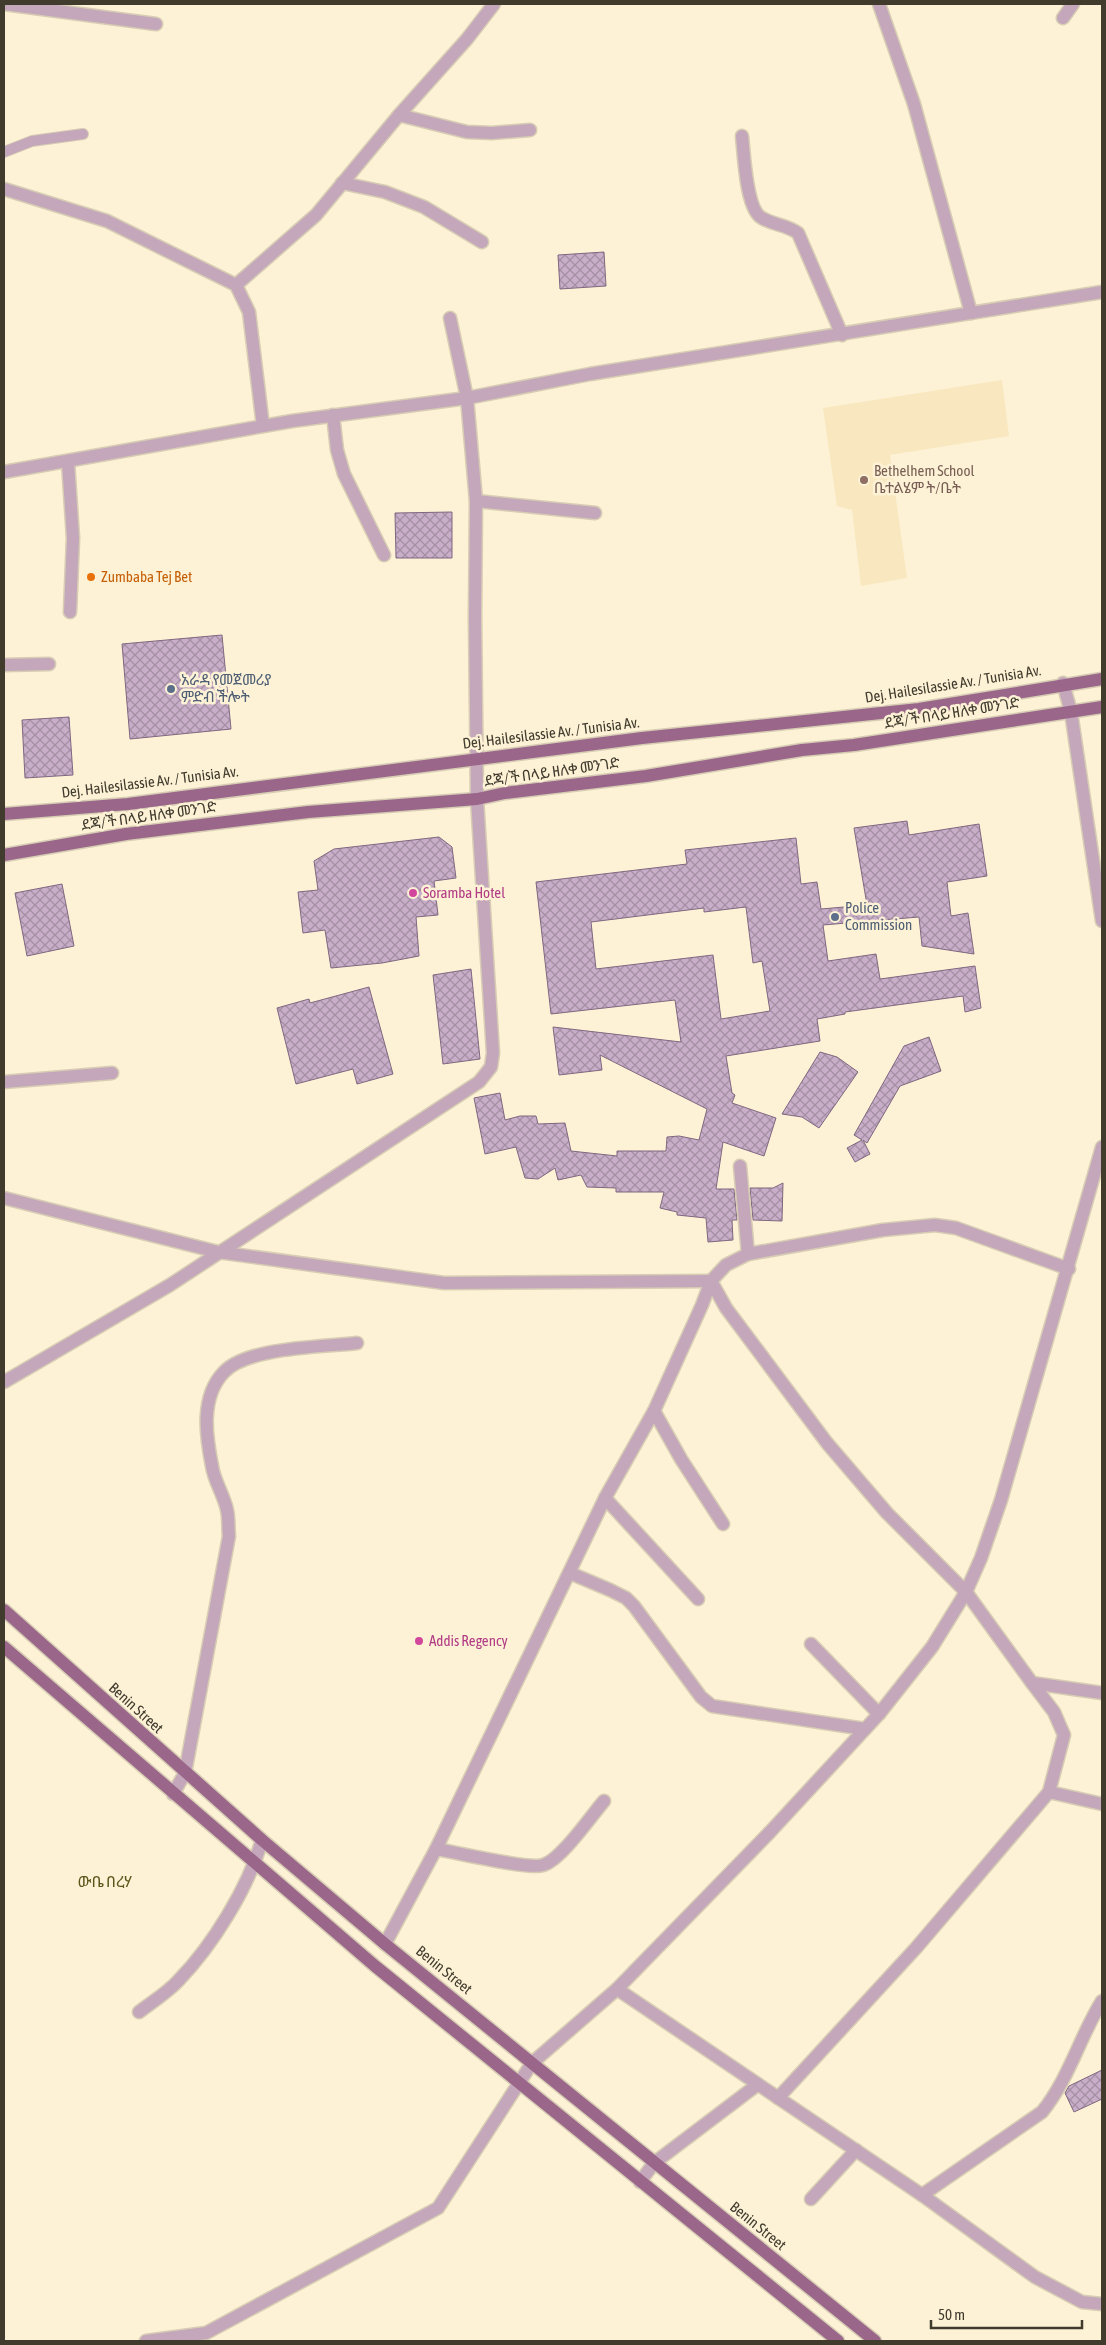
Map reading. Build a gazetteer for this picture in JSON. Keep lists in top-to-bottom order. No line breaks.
{"streets":{"main road":["Dej. Hailesilassie Av. / Tunisia Av.","ደጃ/ች በላይ ዘለቀ መንገድ","Benin Street"]},"districts":["ውቤ በረሃ"],"places":["Bethelhem School ቤተልሄም ት/ቤት","Zumbaba Tej Bet","አራዳ የመጀመሪያ ምድብ ችሎት","Soramba Hotel","Police Commission","Addis Regency"],"scale_bar":"50 m"}
